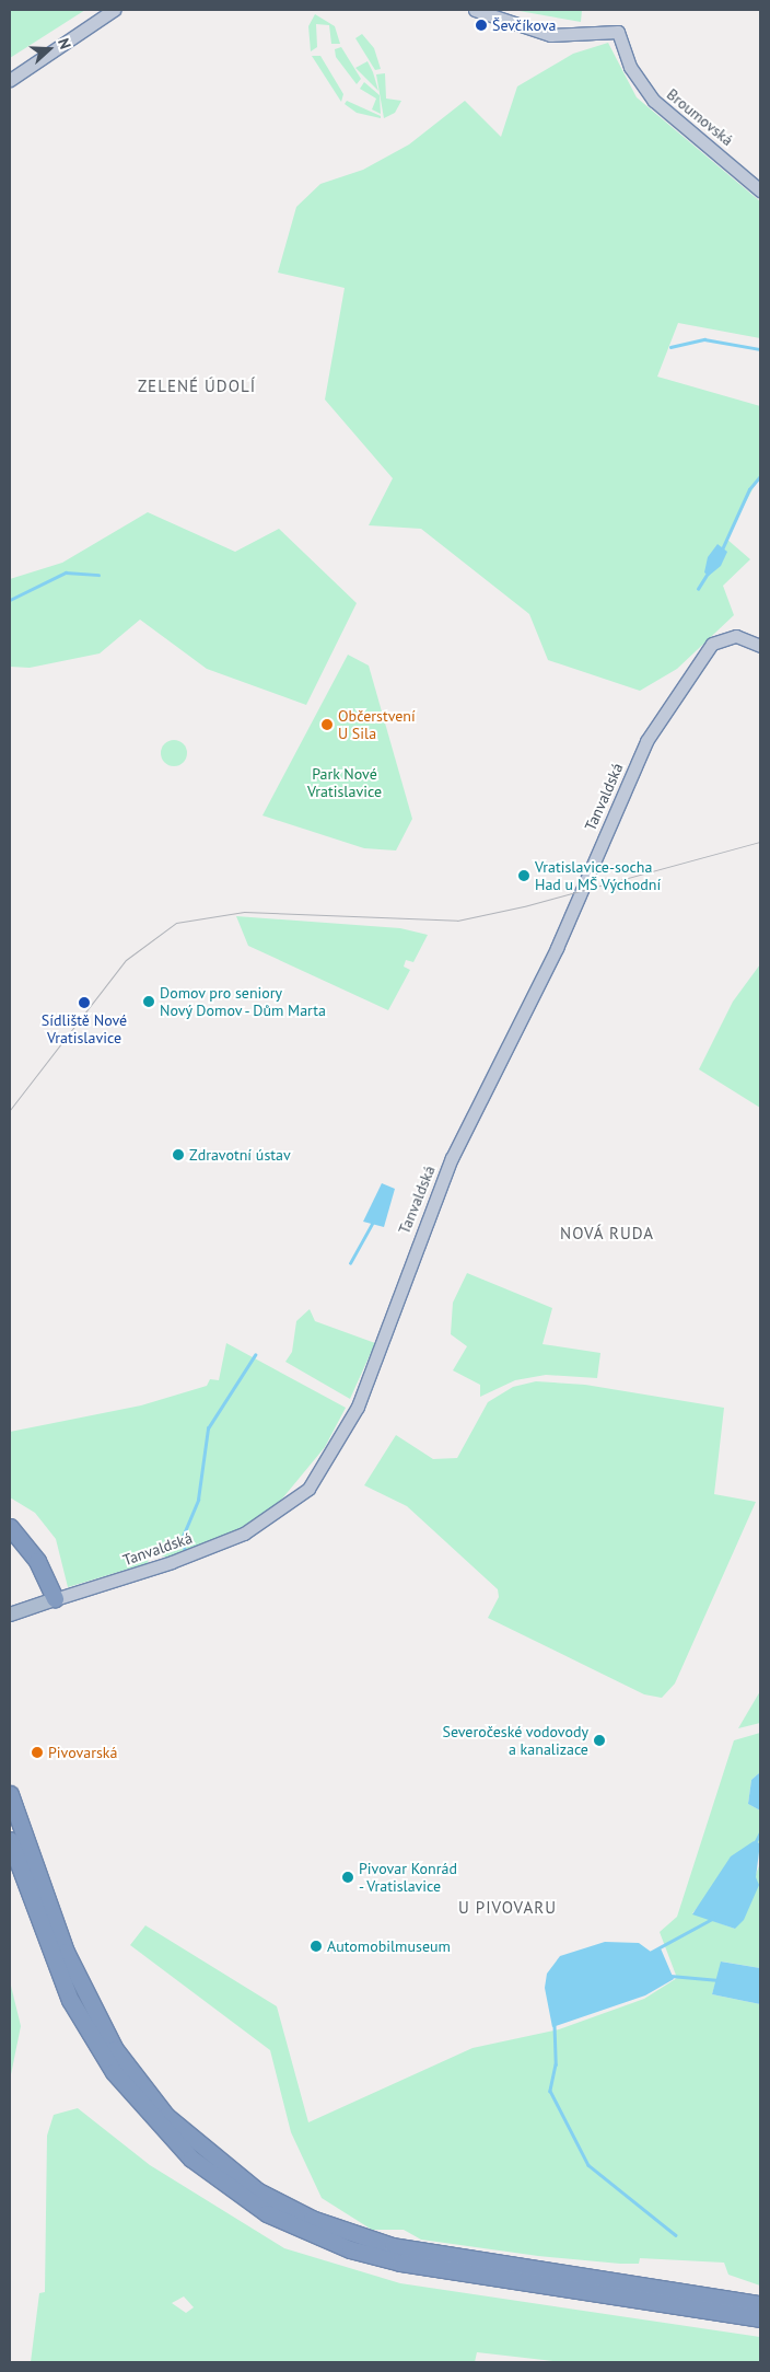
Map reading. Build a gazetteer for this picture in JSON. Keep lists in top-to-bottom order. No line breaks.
{"streets":{"main road":["Broumovská","Tanvaldská"]},"districts":["ZELENÉ ÚDOLÍ","NOVÁ RUDA","U PIVOVARU"],"parks":["Park Nové Vratislavice"],"places":["Ševčíkova","Občerstvení U Sila","Vratislavice-socha Had u MŠ Východní","Domov pro seniory Nový Domov - Dům Marta","Sídliště Nové Vratislavice","Zdravotní ústav","Severočeské vodovody a kanalizace","Pivovarská","Pivovar Konrád - Vratislavice","Automobilmuseum"],"north":"right"}
